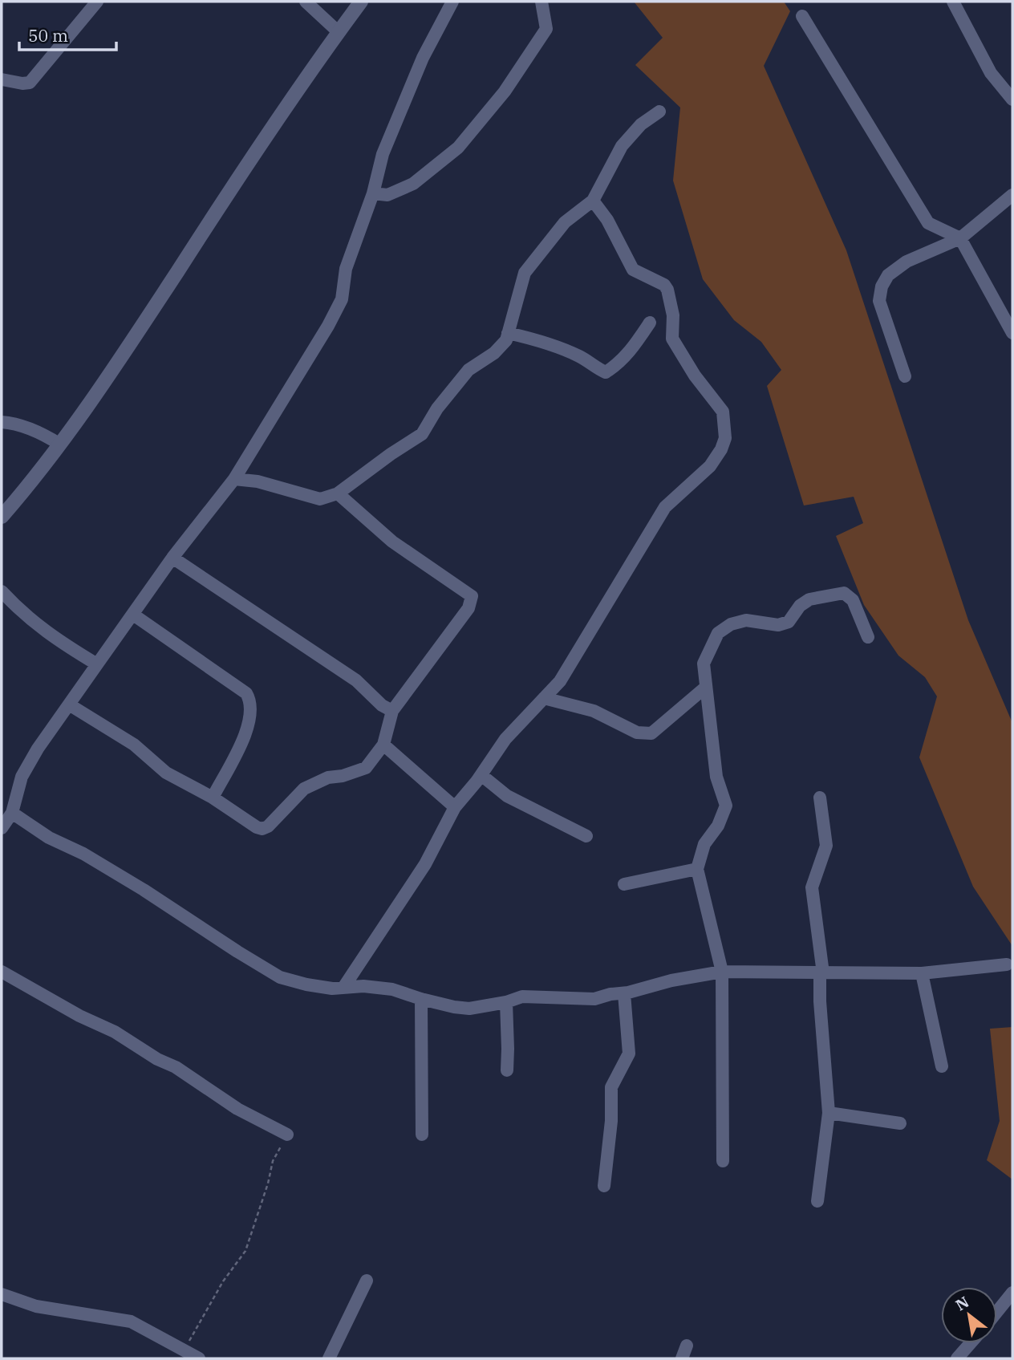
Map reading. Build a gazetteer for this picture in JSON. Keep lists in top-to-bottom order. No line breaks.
{"scale_bar":"50 m","north":"top left"}
